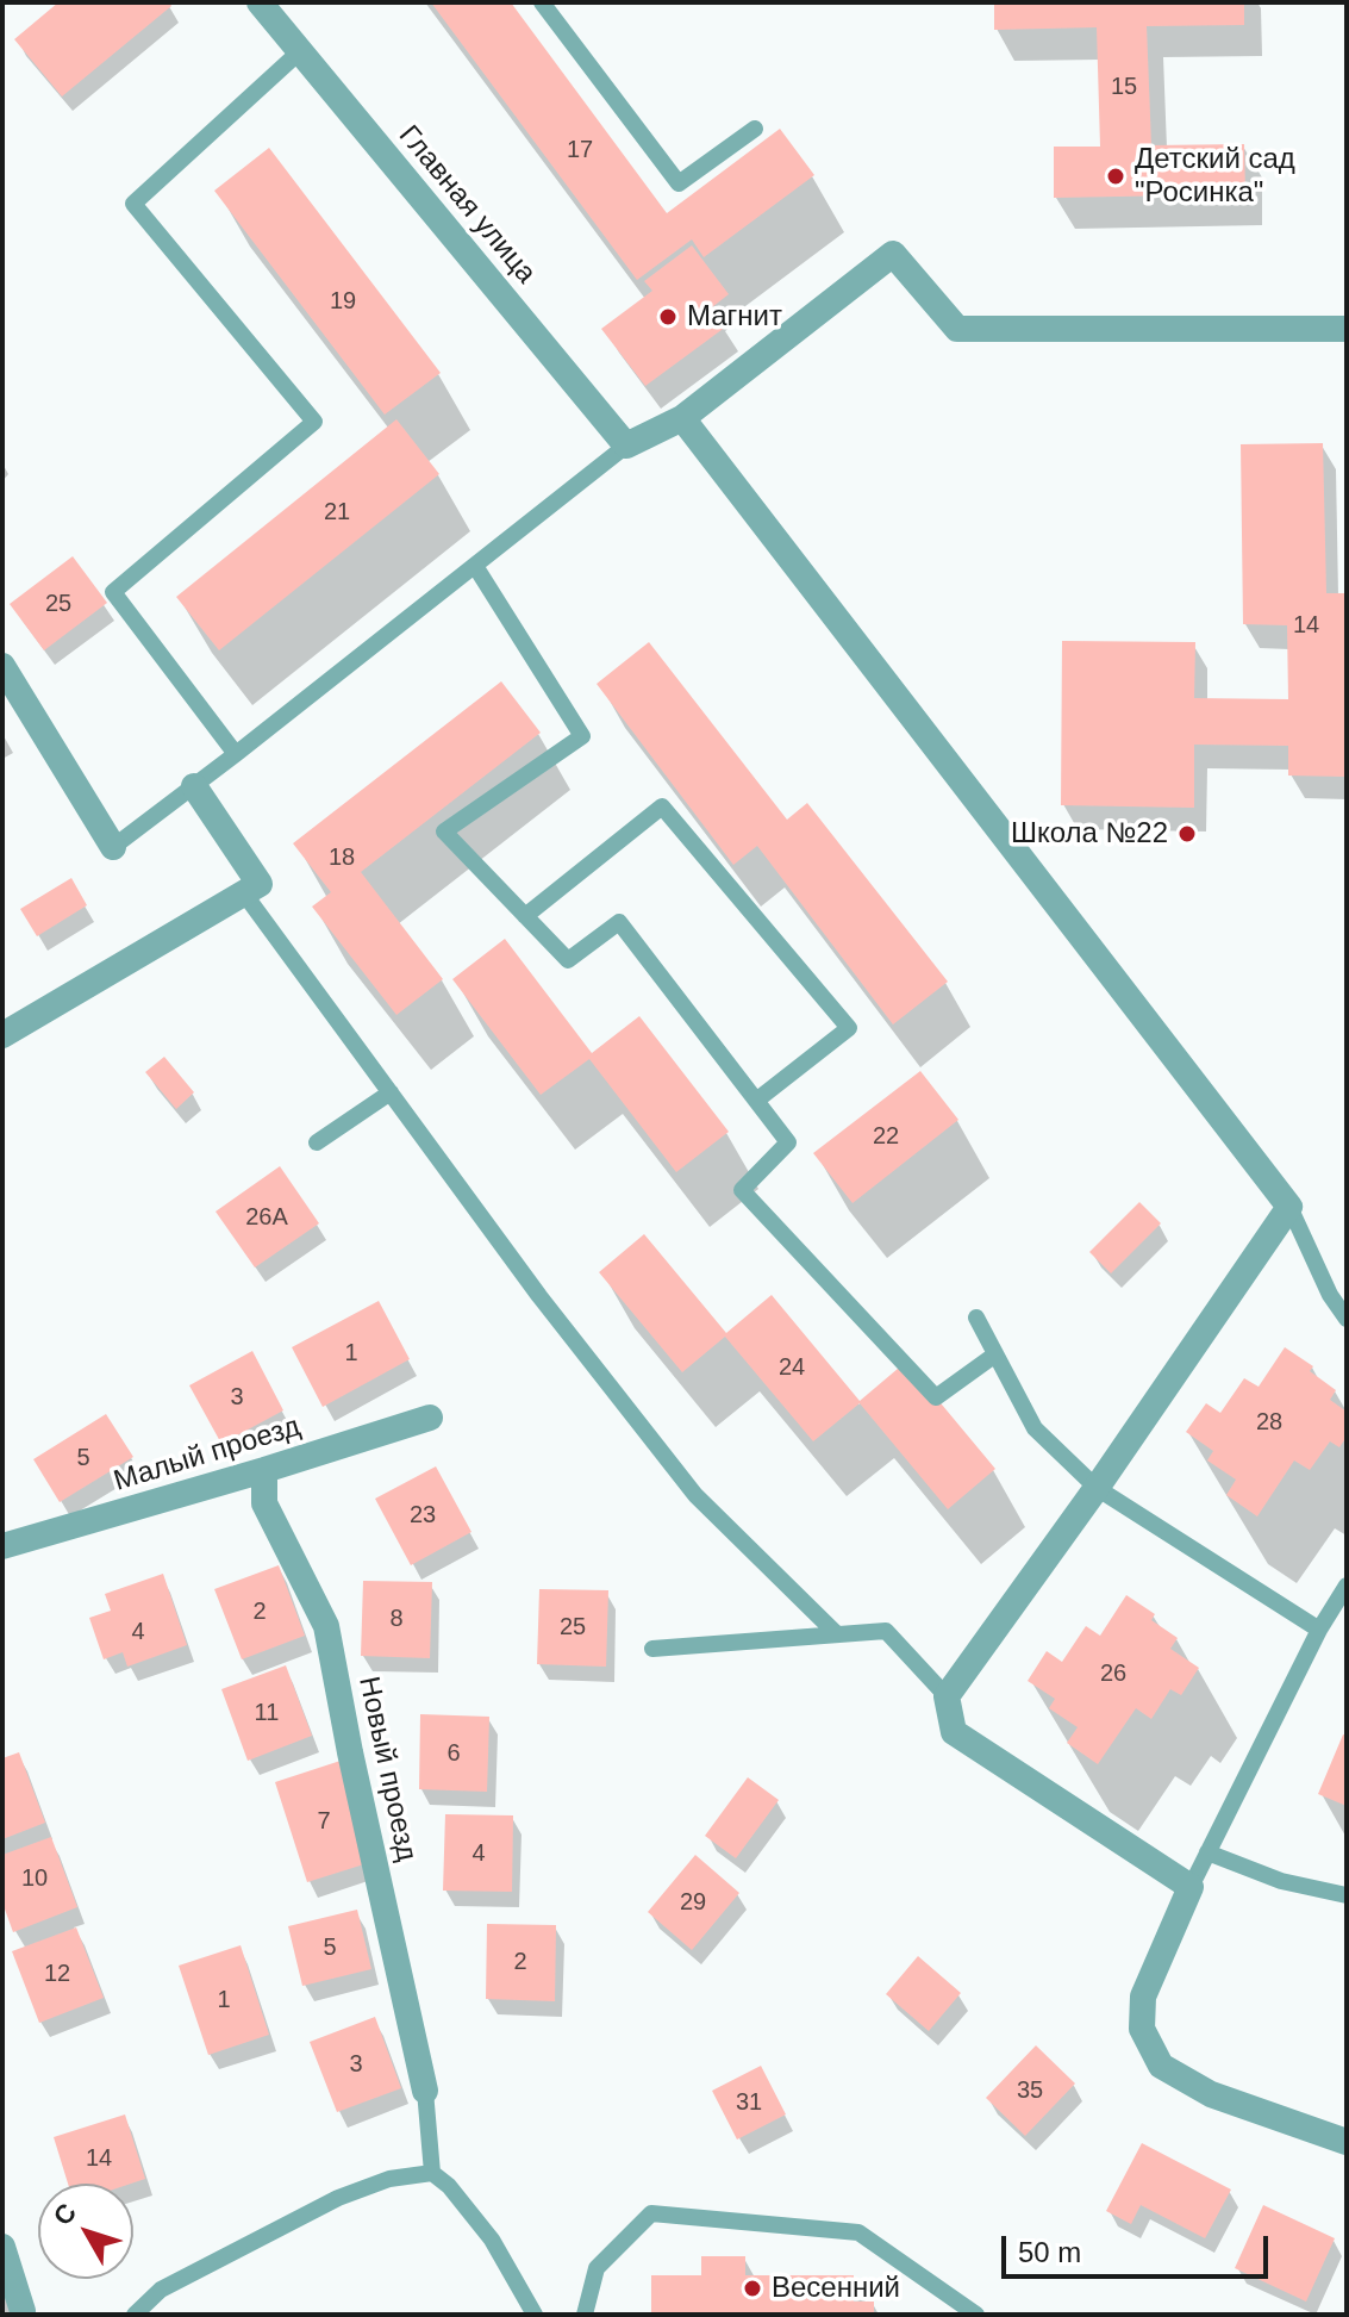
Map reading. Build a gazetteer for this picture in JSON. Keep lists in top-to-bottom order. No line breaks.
{"streets":{"street":["Главная улица","Малый проезд","Новый проезд"]},"crossings":[["Малый проезд","Новый проезд"]],"places":["Детский сад \"Росинка\"","Магнит","Школа №22","Весенний"],"house_numbers":["15","17","19","21","25","14","18","22","26А","1","24","3","28","5","23","2","8","25","4","26","11","6","7","4","10","29","5","2","12","1","3","35","31","14"],"scale_bar":"50 m","north":"top left"}
